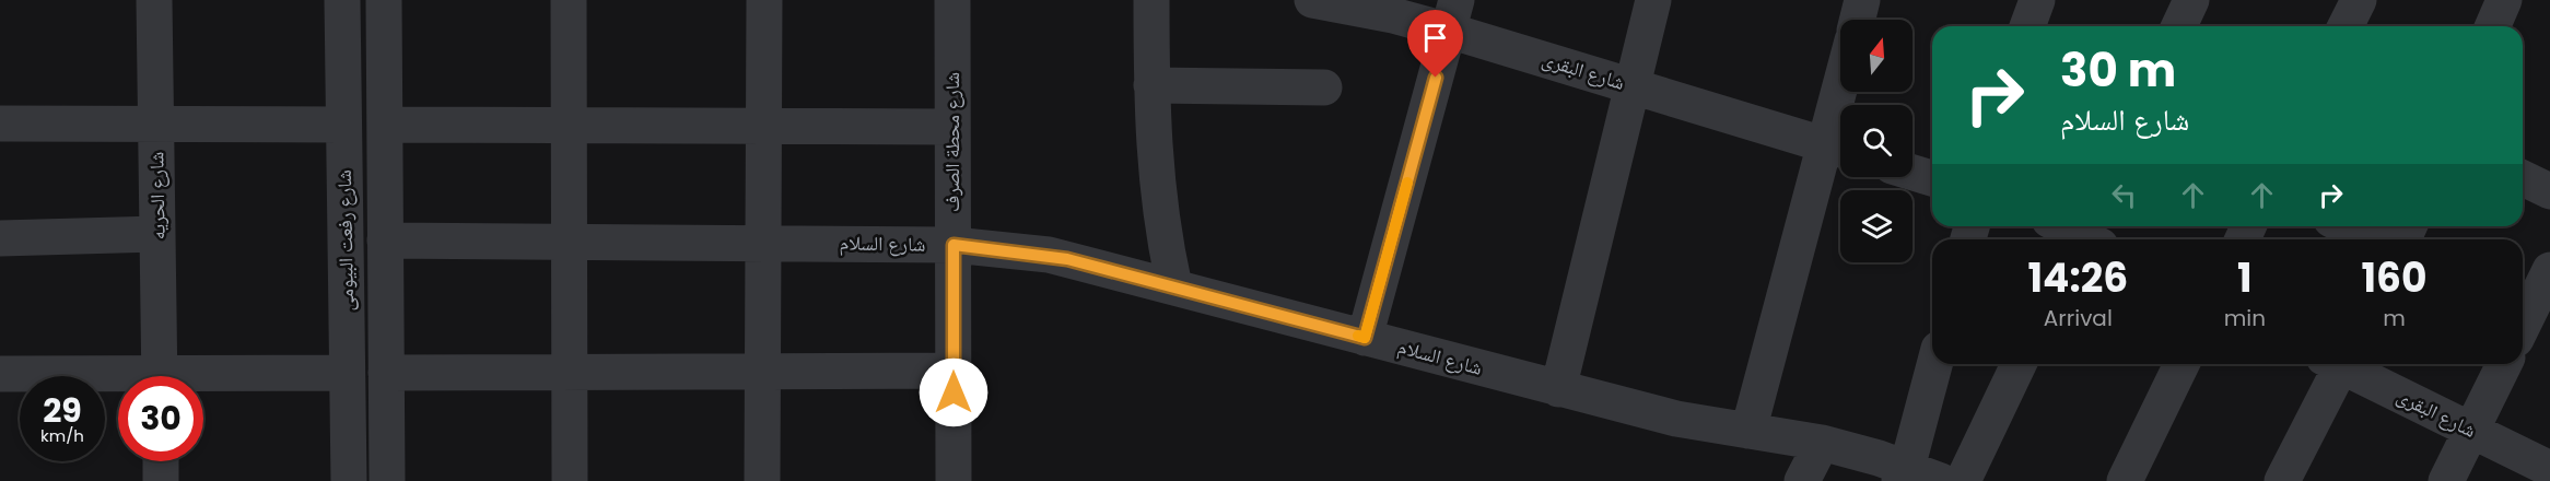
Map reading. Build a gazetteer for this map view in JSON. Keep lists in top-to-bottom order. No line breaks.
{"streets":{"street":["شارع البقرى","شارع محطة الصرف","شارع الحريه","شارع رفعت البيومى","شارع السلام"]},"crossings":[["شارع محطة الصرف","شارع السلام"],["شارع رفعت البيومى","شارع السلام"]],"north":"top","page":{"turn":["30 m","شارع السلام"],"eta":["14:26","Arrival","1","min","160","m"],"speed":"29 km/h","limit":"30"}}
